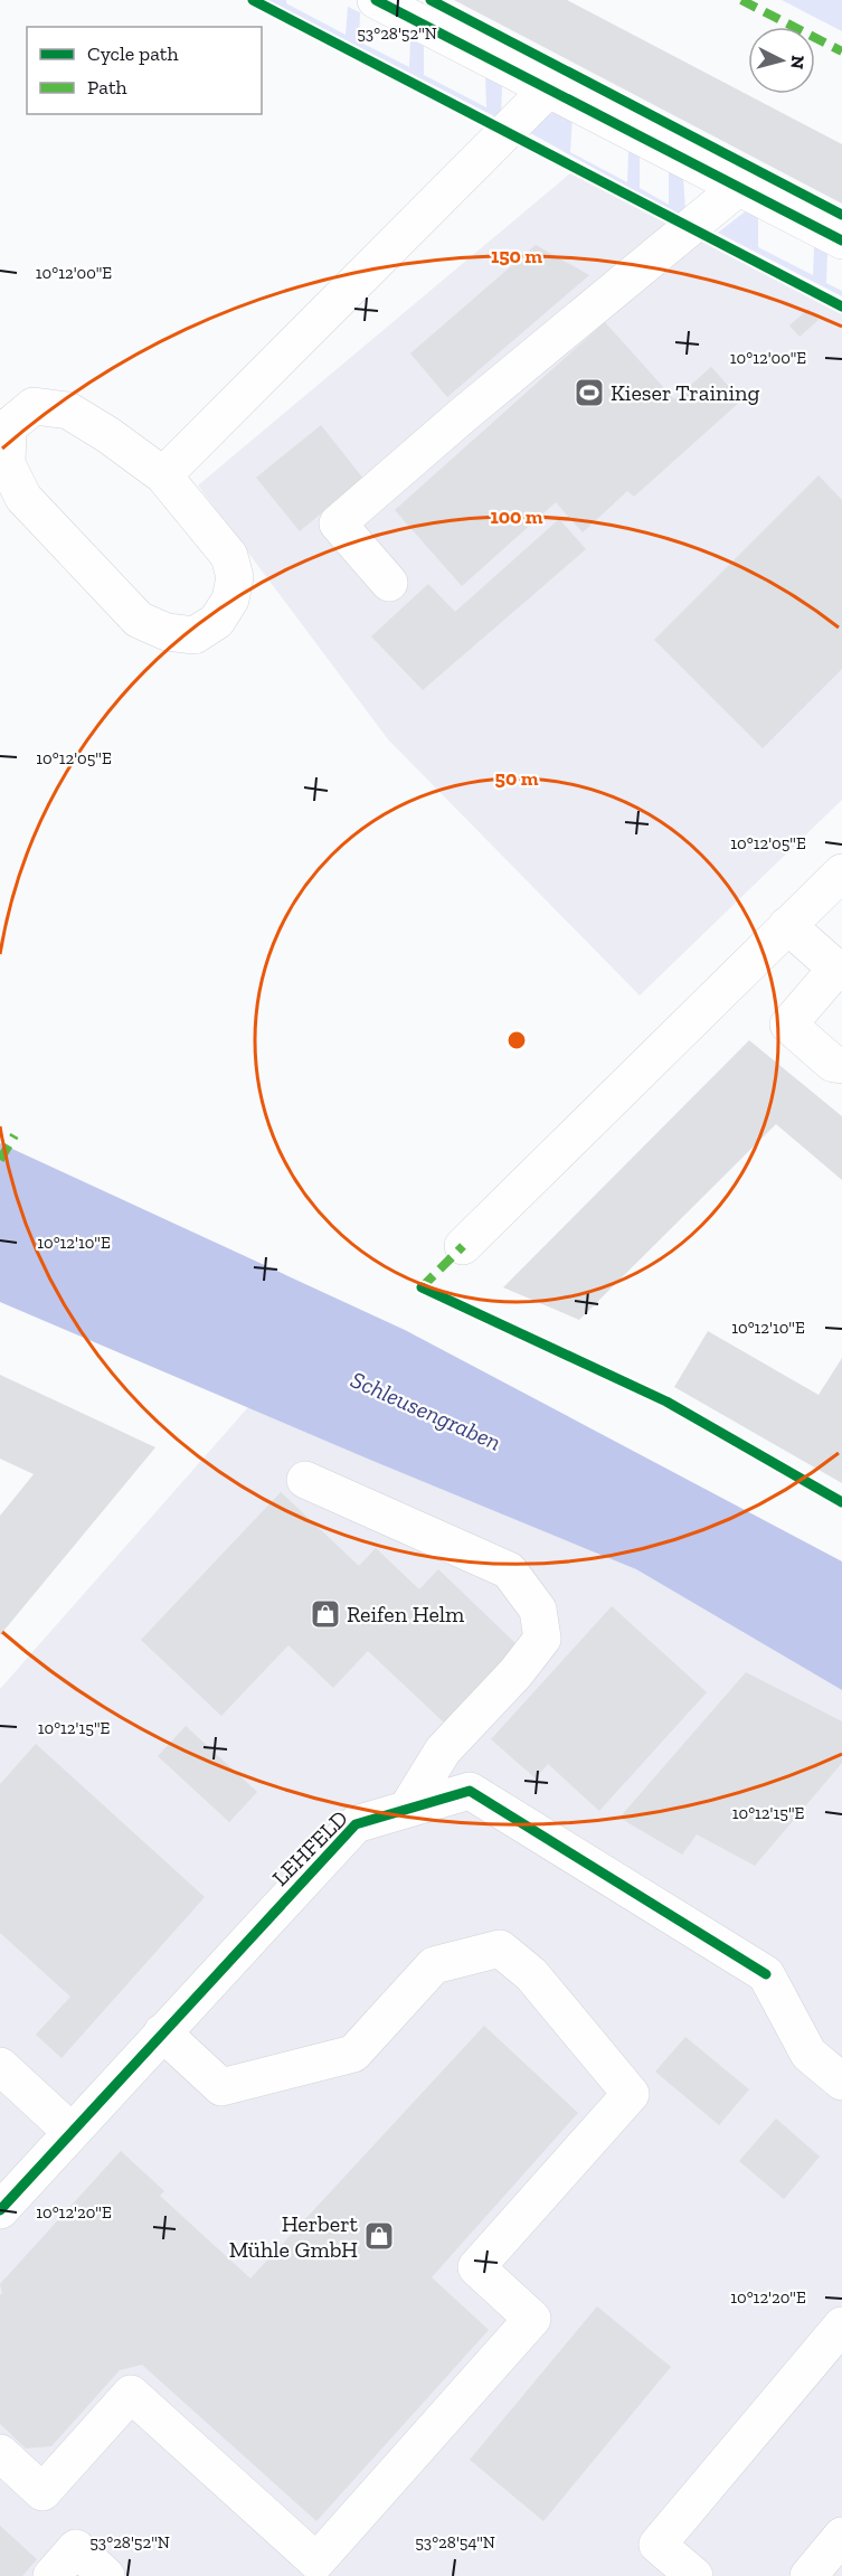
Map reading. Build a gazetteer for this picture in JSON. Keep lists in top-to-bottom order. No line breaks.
{"streets":{"street":["LEHFELD"]},"water":["Schleusengraben"],"places":{"sports":["Kieser Training"],"shop":["Reifen Helm","Herbert Mühle GmbH"]},"legend":["Cycle path","Path"],"north":"right","coordinates":["53°28'52\"N","10°12'00\"E","10°12'05\"E","10°12'10\"E","10°12'15\"E","10°12'20\"E","53°28'54\"N"],"rings":["150 m","100 m","50 m"]}
